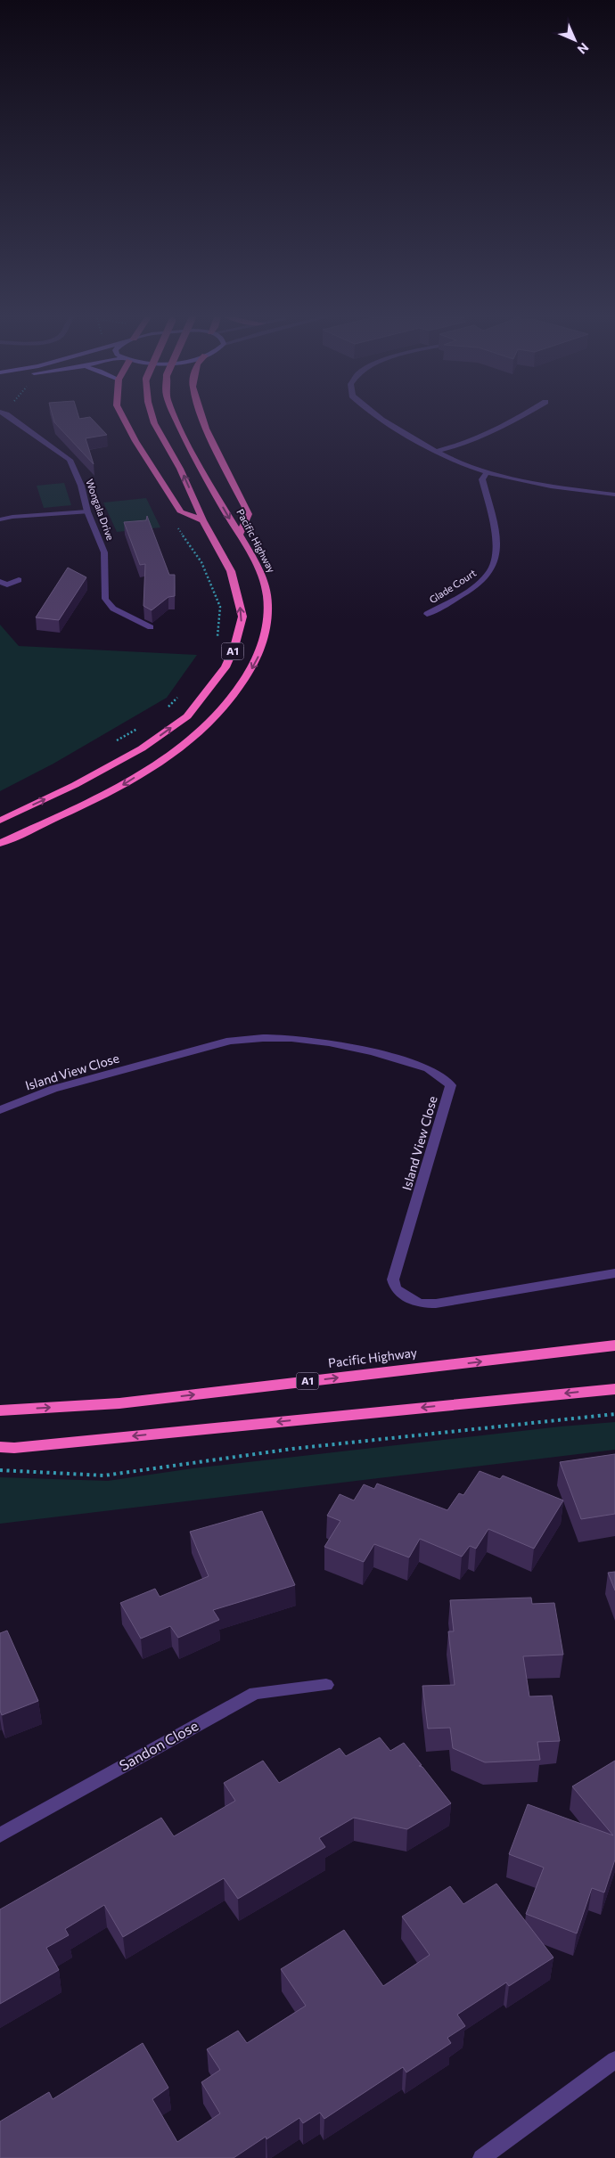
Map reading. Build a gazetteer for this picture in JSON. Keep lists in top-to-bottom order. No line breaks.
{"streets":{"highway":["Pacific Highway","A1"],"street":["Wongala Drive","Glade Court","Island View Close","Sandon Close"]},"north":"bottom right"}
